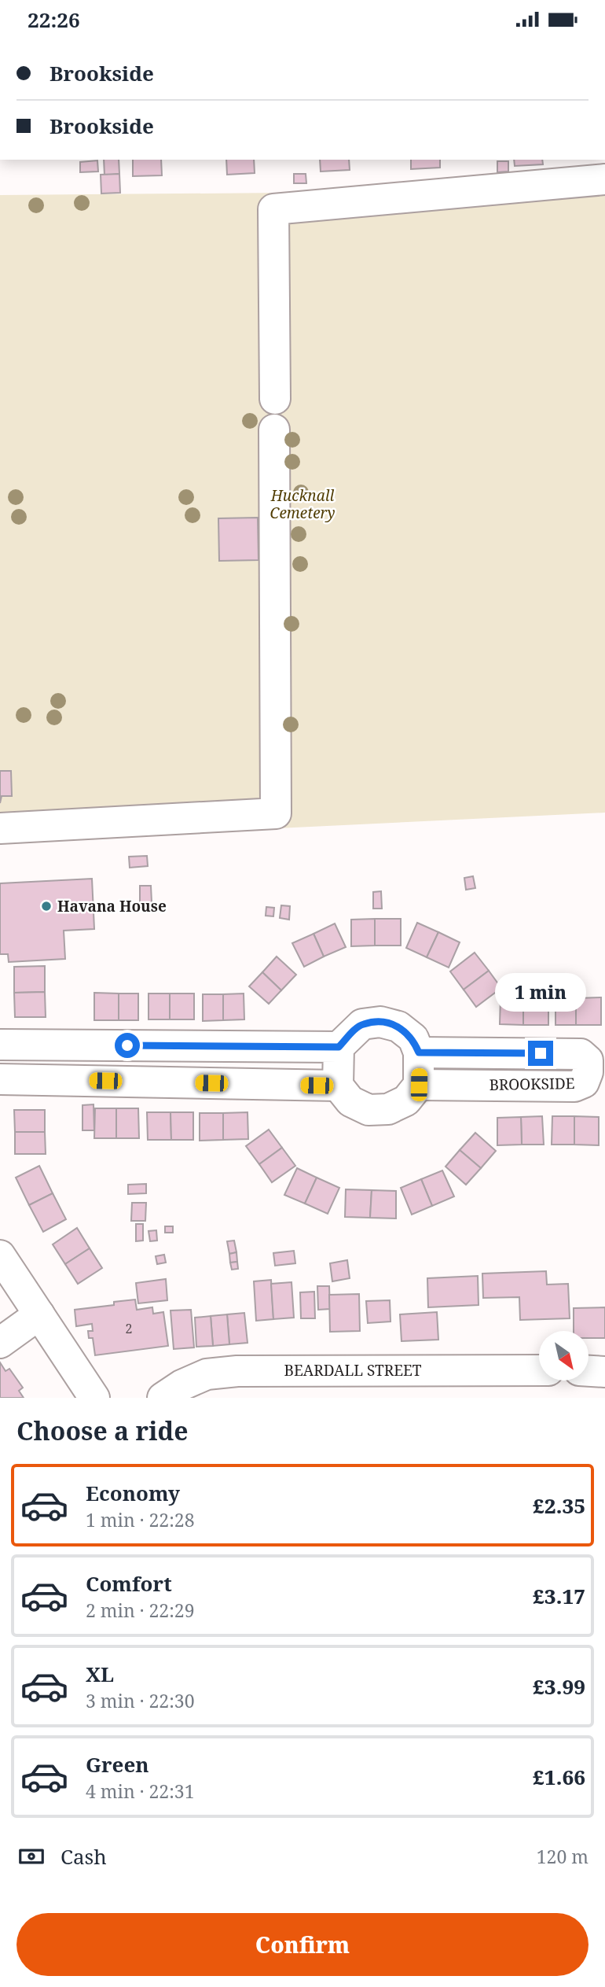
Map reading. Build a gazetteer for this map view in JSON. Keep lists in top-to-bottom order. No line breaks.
{"streets":{"street":["BROOKSIDE","BEARDALL STREET"]},"parks":["Hucknall Cemetery"],"places":["Havana House"],"house_numbers":["2"],"north":"bottom right","page":{"status":"22:26","banner":["Brookside","Brookside"],"bubble":"1 min","heading":"Choose a ride","list":[{"name":"Economy","note":"1 min · 22:28","value":"£2.35"},{"name":"Comfort","note":"2 min · 22:29","value":"£3.17"},{"name":"XL","note":"3 min · 22:30","value":"£3.99"},{"name":"Green","note":"4 min · 22:31","value":"£1.66"}],"pay":["Cash","120 m"],"buttons":"Confirm"}}
